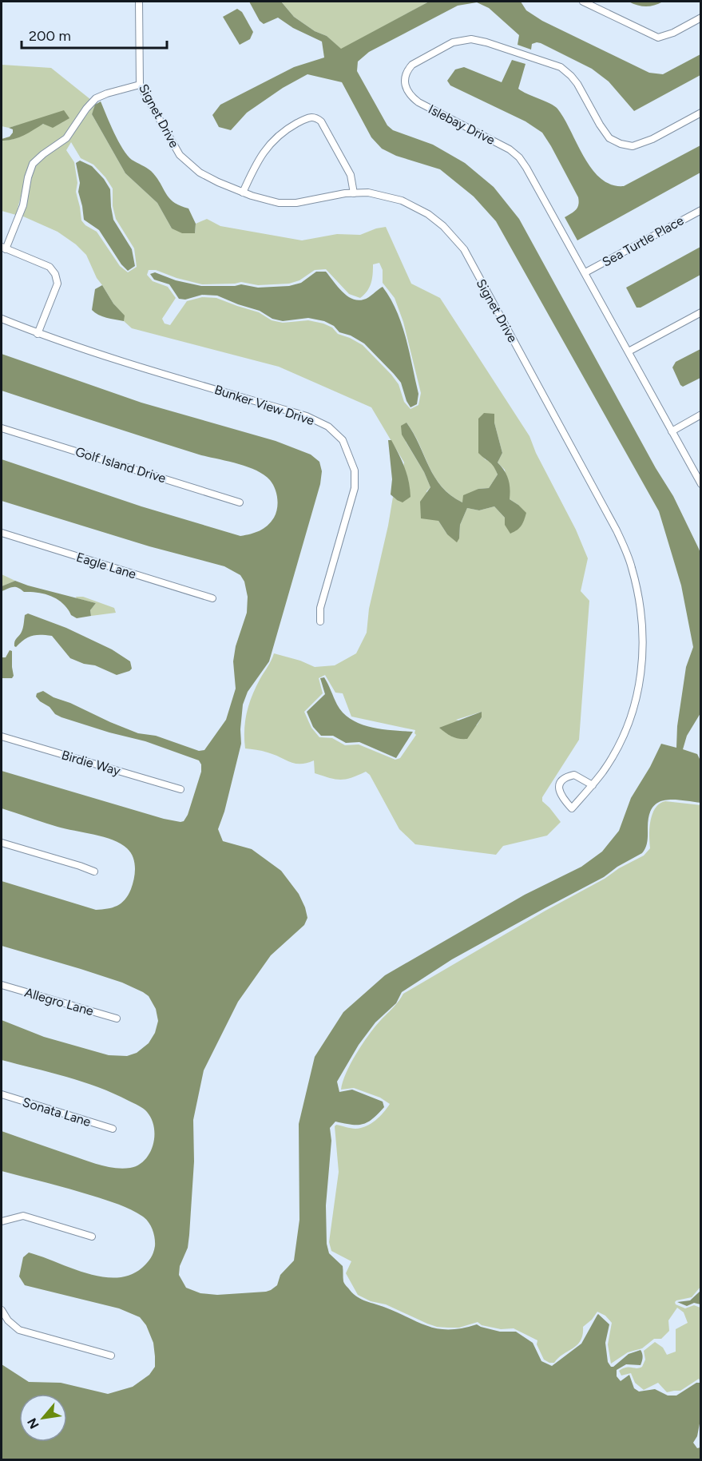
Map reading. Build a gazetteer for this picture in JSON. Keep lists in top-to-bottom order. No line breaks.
{"streets":{"street":["Signet Drive","Islebay Drive","Sea Turtle Place","Bunker View Drive","Golf Island Drive","Eagle Lane","Birdie Way","Allegro Lane","Sonata Lane"]},"crossings":[["Islebay Drive","Sea Turtle Place"]],"scale_bar":"200 m","north":"bottom left"}
